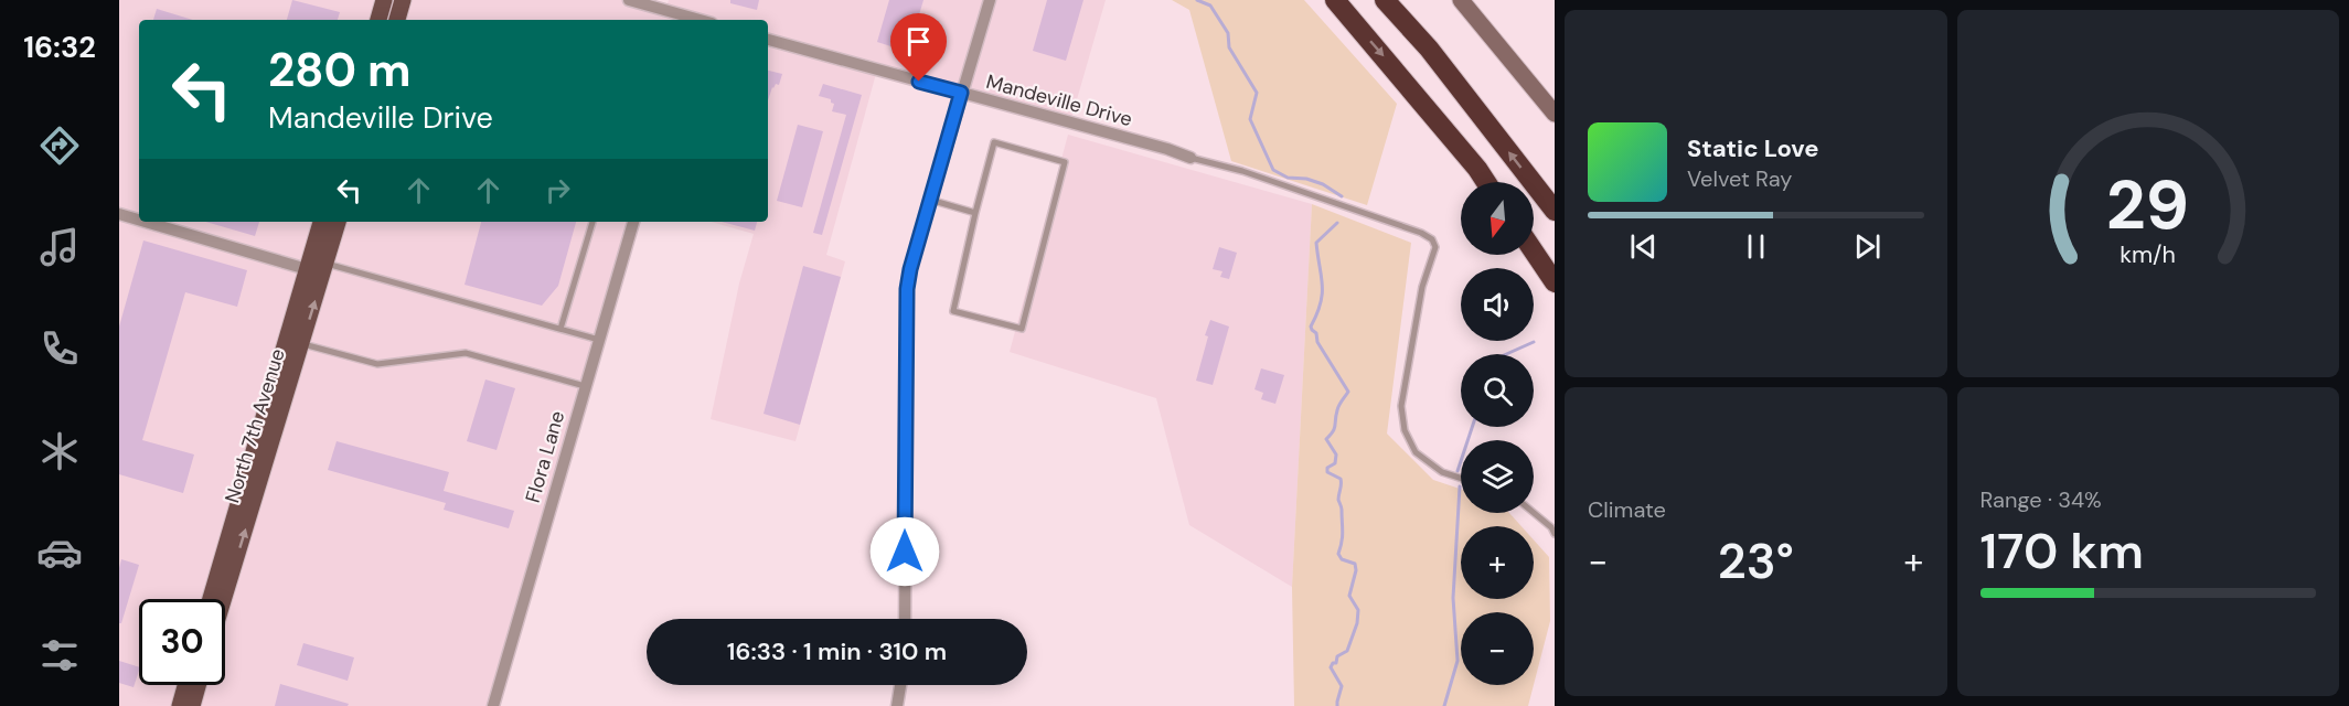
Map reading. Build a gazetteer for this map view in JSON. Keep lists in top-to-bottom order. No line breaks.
{"streets":{"main road":["North 7th Avenue"],"street":["Mandeville Drive","Flora Lane"]},"north":"bottom","page":{"tabs":"16:32","turn":["280 m","Mandeville Drive"],"song":["Static Love","Velvet Ray"],"map_buttons":["+","−"],"tile":["Climate",["Range · 34%","170 km"]],"heat":["−","23°","+"],"limit":"30","trip":"16:33 · 1 min · 310 m","gauge":["29","km/h"]}}
